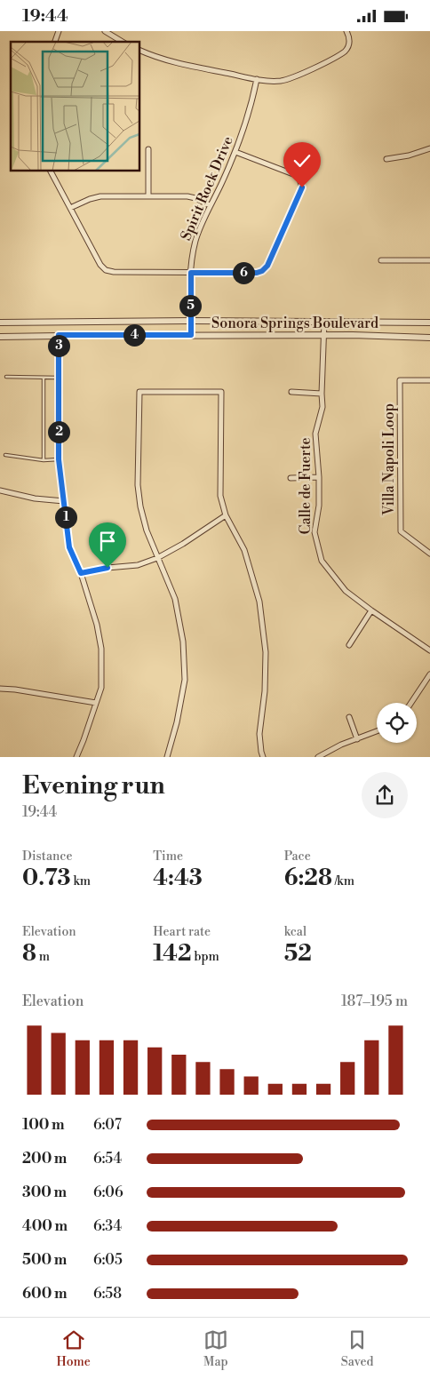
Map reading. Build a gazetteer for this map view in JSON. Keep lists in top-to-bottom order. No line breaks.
{"streets":{"street":["Spirit Rock Drive","Sonora Springs Boulevard","Villa Napoli Loop","Calle de Fuerte"]},"crossings":[["Spirit Rock Drive","Sonora Springs Boulevard"],["Sonora Springs Boulevard","Calle de Fuerte"]],"page":{"status":"19:44","pins":["6","5","4","3","2","1"],"heading":["Evening run","19:44"],"stats":[["Distance","0.73 km"],["Time","4:43"],["Pace","6:28 /km"],["Elevation","8 m"],["Heart rate","142 bpm"],["kcal","52"]],"chart":["Elevation","187–195 m"],"list":[{"name":"100 m","note":"6:07"},{"name":"200 m","note":"6:54"},{"name":"300 m","note":"6:06"},{"name":"400 m","note":"6:34"},{"name":"500 m","note":"6:05"},{"name":"600 m","note":"6:58"}],"tabs":["Home","Map","Saved"]}}
